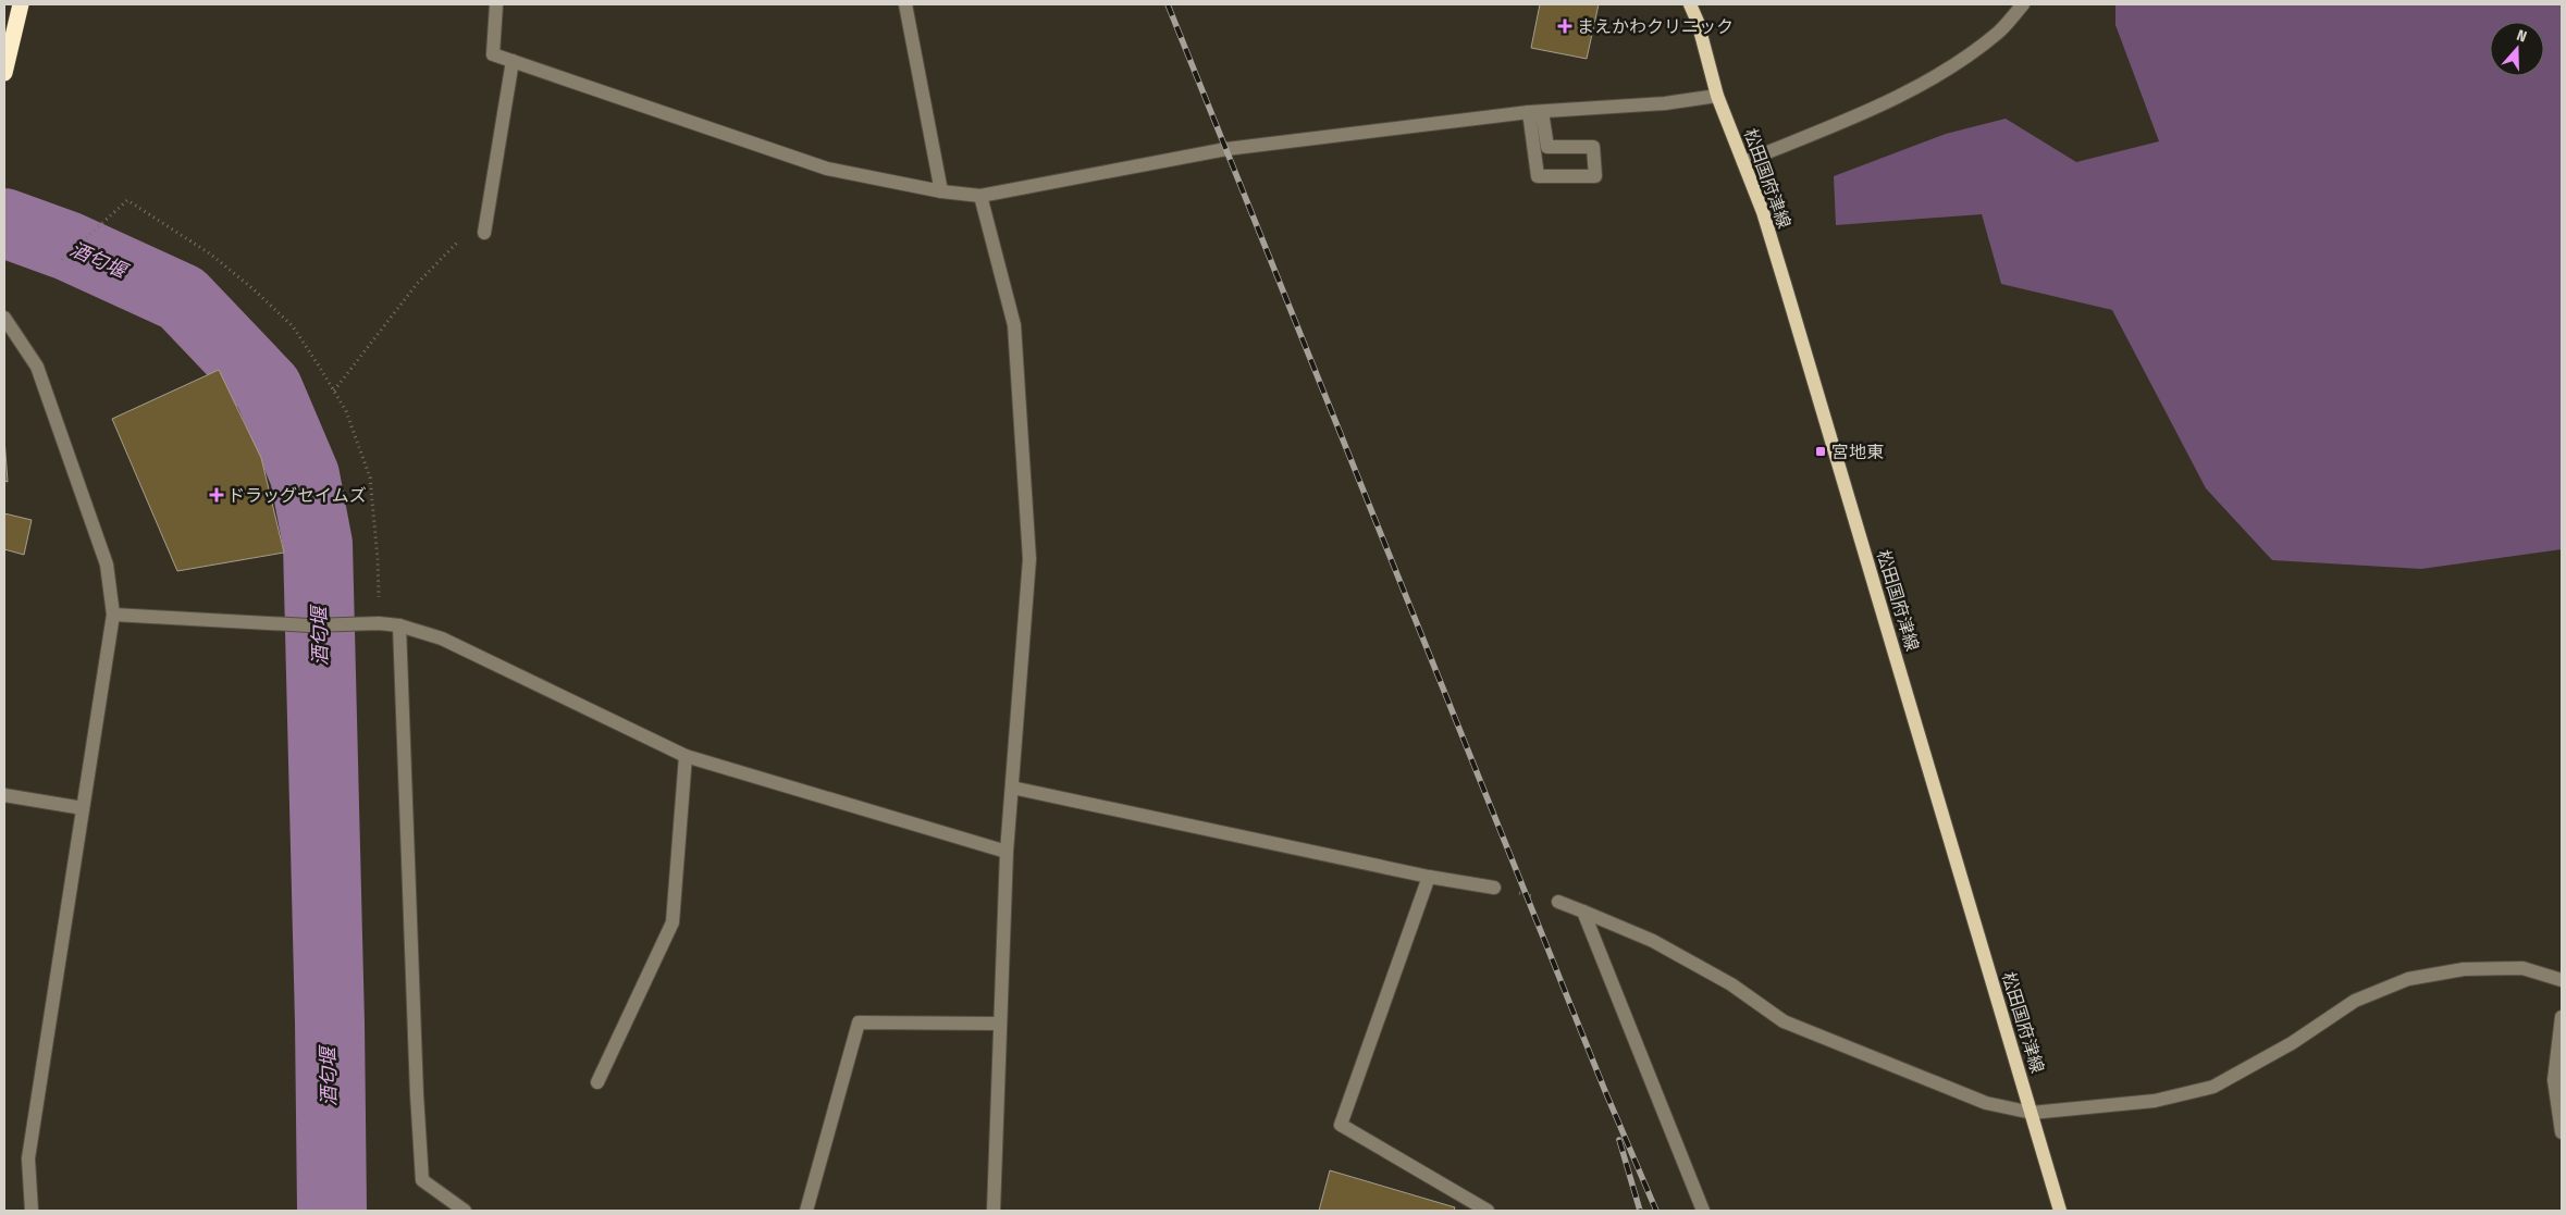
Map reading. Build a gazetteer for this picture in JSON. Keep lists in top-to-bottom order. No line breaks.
{"streets":{"main road":["松田国府津線"]},"water":["酒匂堰"],"places":{"health":["まえかわクリニック","ドラッグセイムズ"],"transit":["宮地東"]},"north":"top"}
